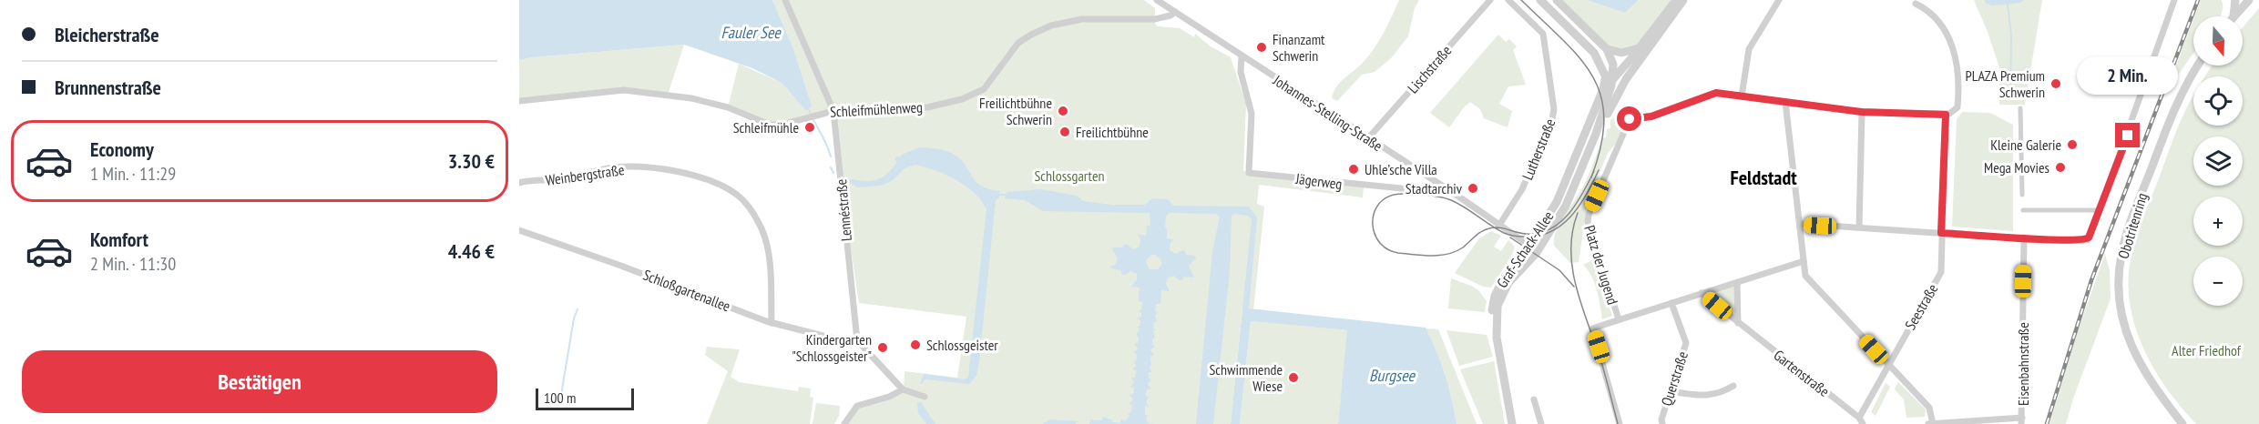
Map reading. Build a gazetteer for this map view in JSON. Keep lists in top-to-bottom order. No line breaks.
{"streets":{"street":["Lischstraße","Schleifmühlenweg","Johannes-Stelling-Straße","Lutherstraße","Weinbergstraße","Jägerweg","Lennéstraße","Obotritenring","Graf-Schack-Allee","Platz der Jugend","Schloßgartenallee","Seestraße","Eisenbahnstraße","Gartenstraße","Querstraße"]},"crossings":[["Lischstraße","Johannes-Stelling-Straße"],["Schleifmühlenweg","Johannes-Stelling-Straße"],["Schleifmühlenweg","Lennéstraße"],["Johannes-Stelling-Straße","Lutherstraße"],["Johannes-Stelling-Straße","Jägerweg"],["Weinbergstraße","Schloßgartenallee"],["Lennéstraße","Schloßgartenallee"],["Seestraße","Gartenstraße"]],"districts":["Feldstadt"],"water":["Fauler See","Burgsee"],"parks":["Schlossgarten","Alter Friedhof"],"places":["Finanzamt Schwerin","PLAZA Premium Schwerin","Freilichtbühne Schwerin","Schleifmühle","Freilichtbühne","Kleine Galerie","Mega Movies","Uhle’sche Villa","Stadtarchiv","Schlossgeister","Kindergarten \"Schlossgeister\"","Schwimmende Wiese"],"scale_bar":"100 m","north":"bottom","page":{"banner":["Bleicherstraße","Brunnenstraße"],"map_buttons":["+","−"],"bubble":"2 Min.","list":[{"name":"Economy","note":"1 Min. · 11:29","value":"3.30 €"},{"name":"Komfort","note":"2 Min. · 11:30","value":"4.46 €"}],"buttons":"Bestätigen","scale":"100 m"}}
